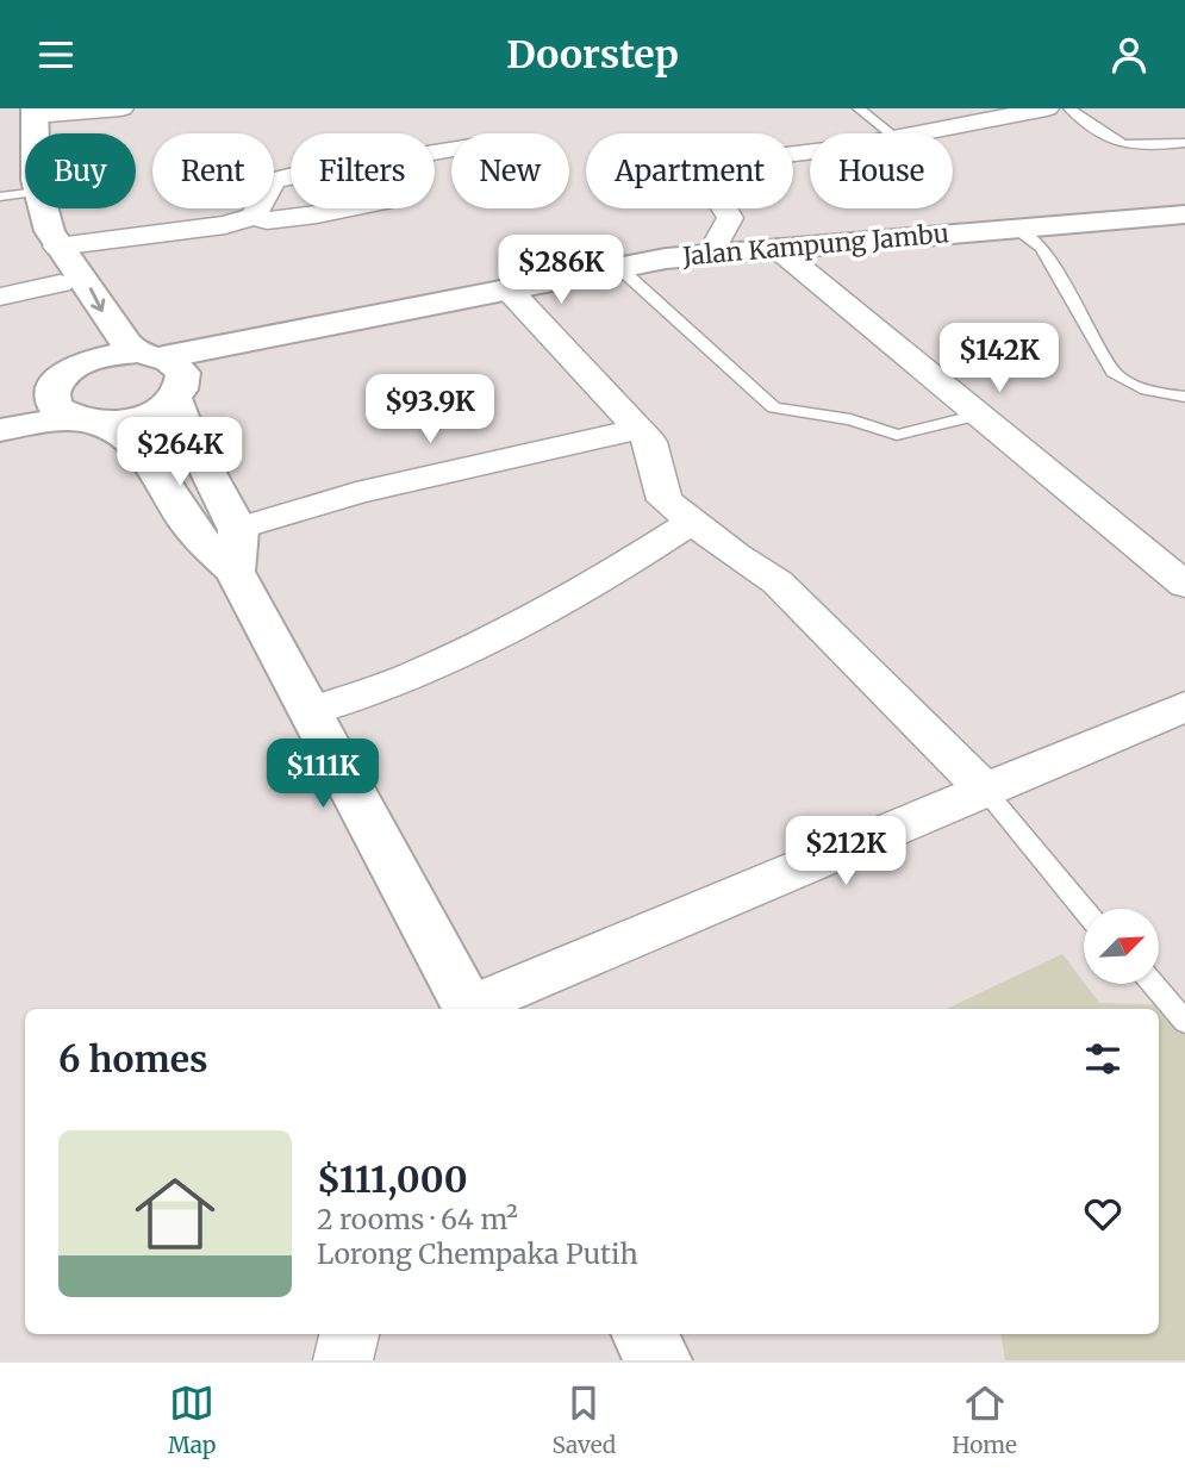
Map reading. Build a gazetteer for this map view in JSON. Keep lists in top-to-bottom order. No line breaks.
{"streets":{"main road":["Jalan Kampung Jambu"]},"north":"top right","page":{"header":"Doorstep","chip":["Buy","Rent","Filters","New","Apartment","House"],"price":["$286K","$142K","$93.9K","$264K","$111K","$212K"],"heading":"6 homes","list":[{"name":"$111,000","note":"2 rooms · 64 m² · Lorong Chempaka Putih"}],"tabs":["Map","Saved","Home"]}}
